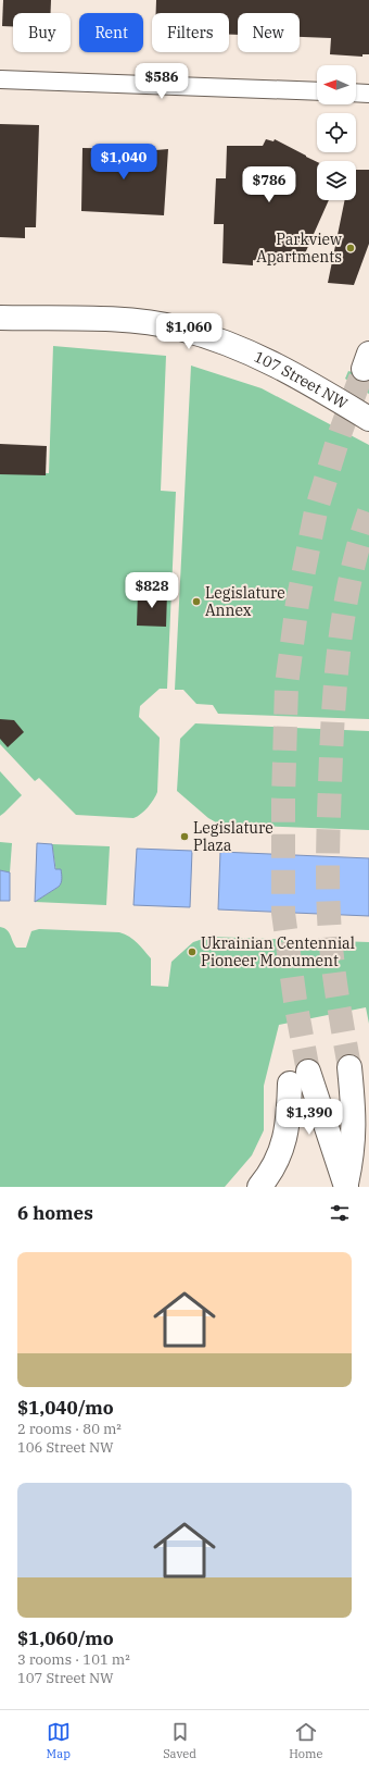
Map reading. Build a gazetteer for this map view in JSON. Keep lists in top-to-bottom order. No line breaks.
{"streets":{"street":["107 Street NW"]},"places":["Parkview Apartments","Legislature Annex","Legislature Plaza","Ukrainian Centennial Pioneer Monument"],"north":"left","page":{"chip":["Buy","Rent","Filters","New"],"price":["$586","$1,040","$786","$1,060","$828","$1,390"],"heading":"6 homes","list":[{"name":"$1,040/mo","note":"2 rooms · 80 m² · 106 Street NW"},{"name":"$1,060/mo","note":"3 rooms · 101 m² · 107 Street NW"}],"tabs":["Map","Saved","Home"]}}
